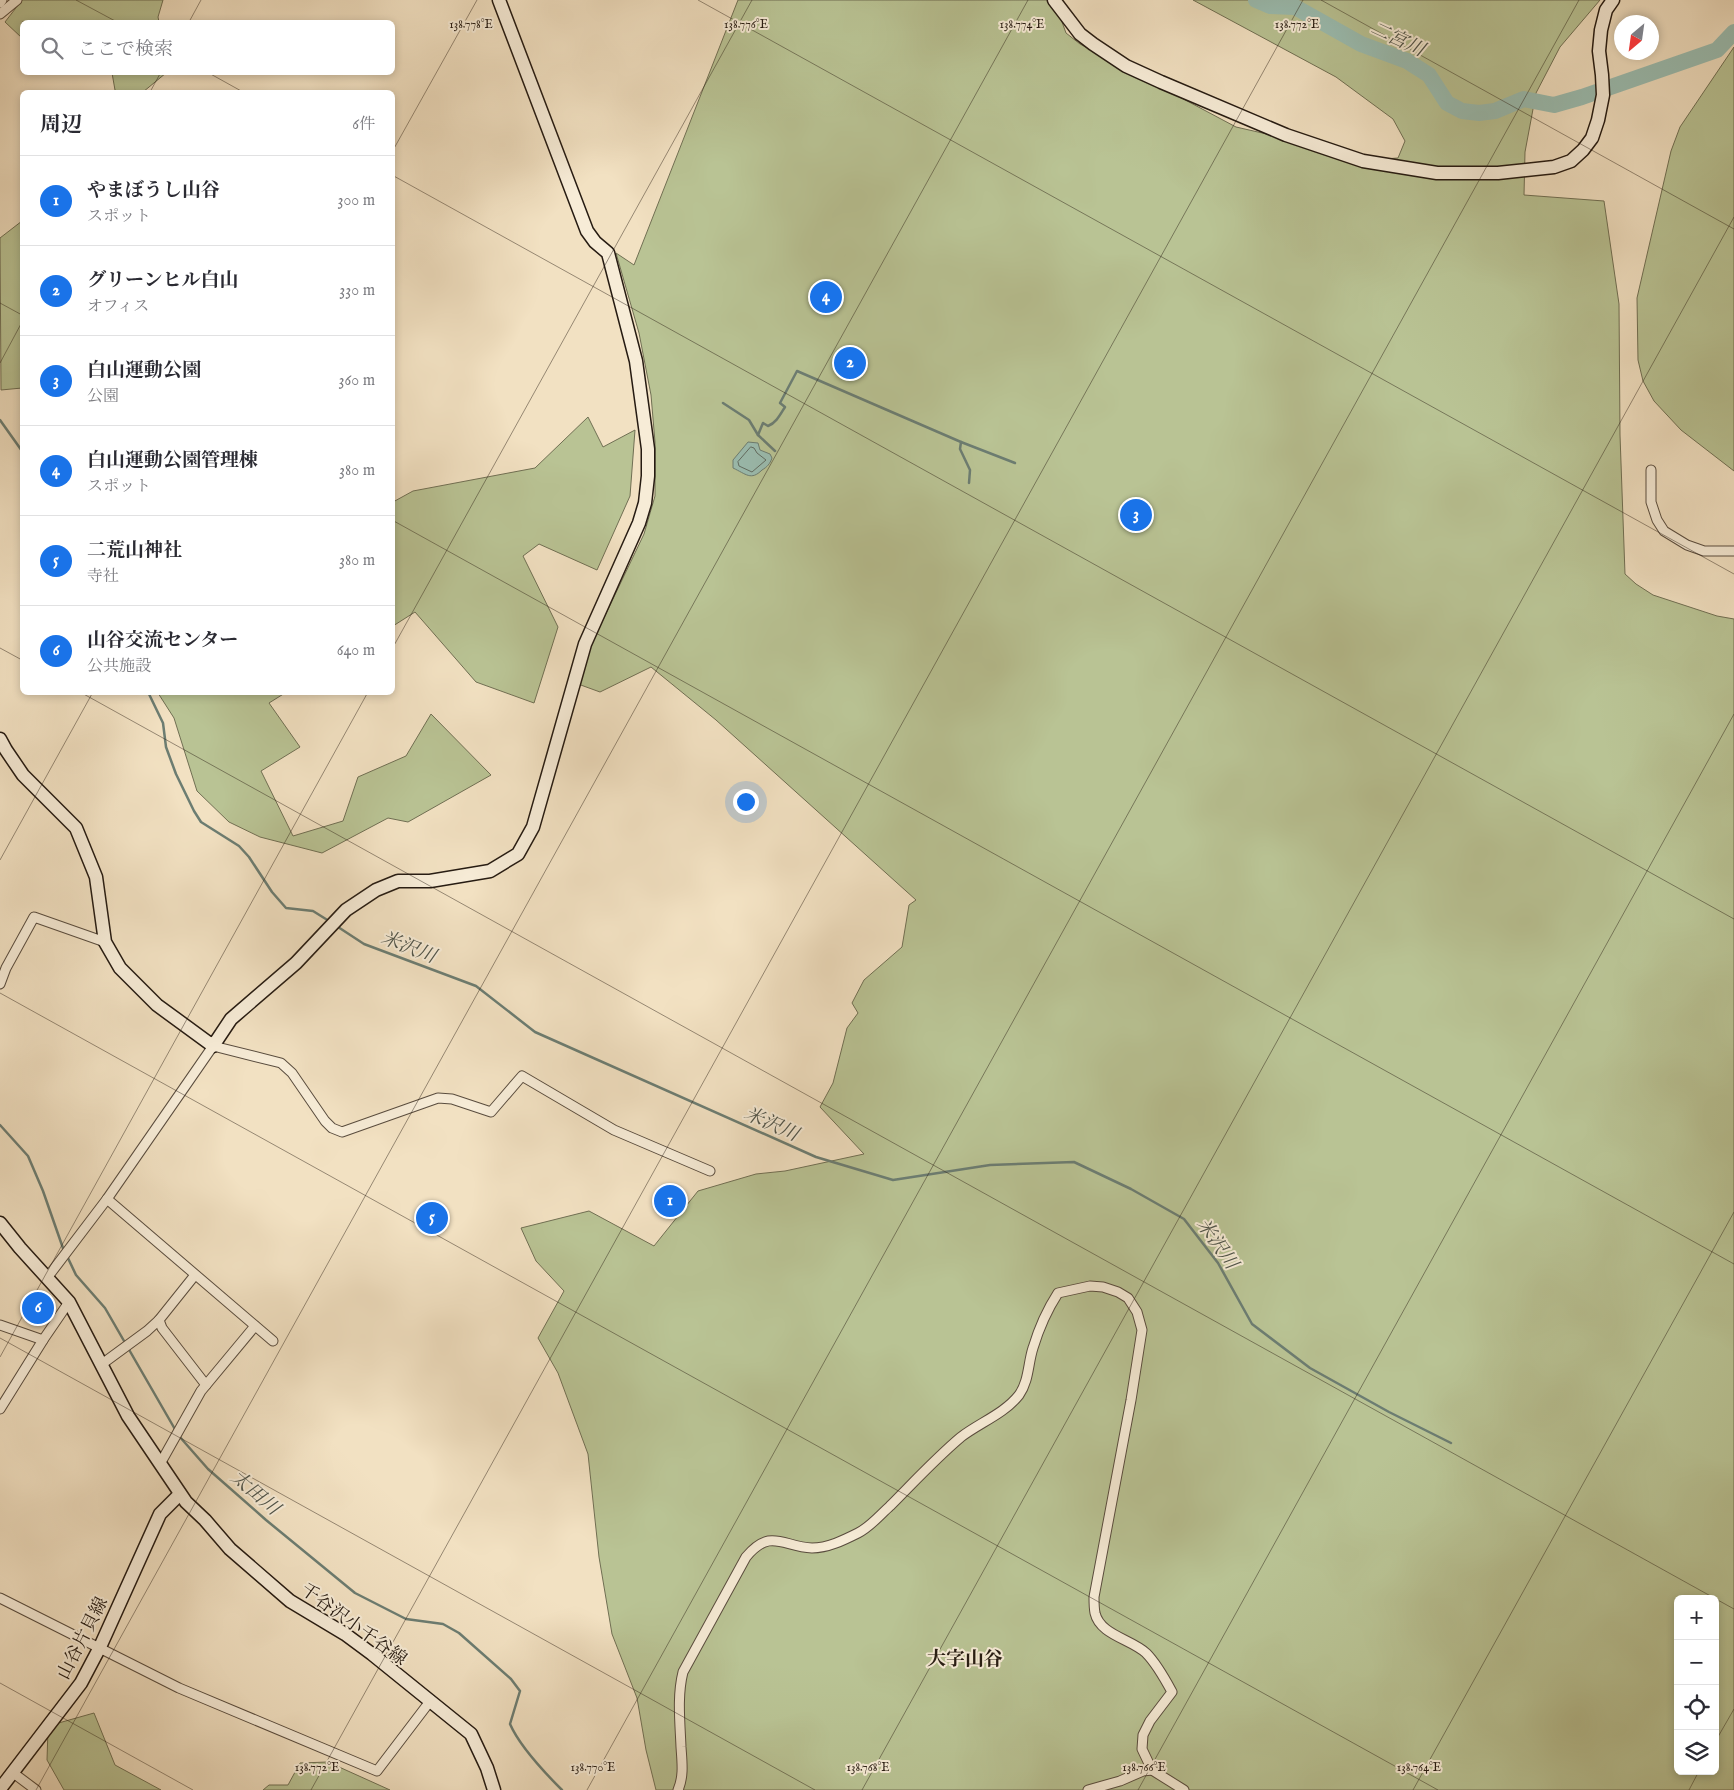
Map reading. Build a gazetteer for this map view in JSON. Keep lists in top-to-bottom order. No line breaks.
{"streets":{"street":["千谷沢小千谷線","山谷片貝線"]},"crossings":[["千谷沢小千谷線","山谷片貝線"]],"districts":["大字山谷"],"water":["二宮川","米沢川","太田川"],"north":"bottom left","page":{"search":"ここで検索","heading":["周辺","6件"],"list":[{"mark":"1","name":"やまぼうし山谷","note":"スポット","value":"300 m"},{"mark":"2","name":"グリーンヒル白山","note":"オフィス","value":"330 m"},{"mark":"3","name":"白山運動公園","note":"公園","value":"360 m"},{"mark":"4","name":"白山運動公園管理棟","note":"スポット","value":"380 m"},{"mark":"5","name":"二荒山神社","note":"寺社","value":"380 m"},{"mark":"6","name":"山谷交流センター","note":"公共施設","value":"640 m"}],"pins":["4","2","3","1","5","6"],"map_buttons":["+","−"]},"coordinates":["138.778°E","138.776°E","138.774°E","138.772°E","138.770°E","138.768°E","138.766°E","138.764°E"]}
